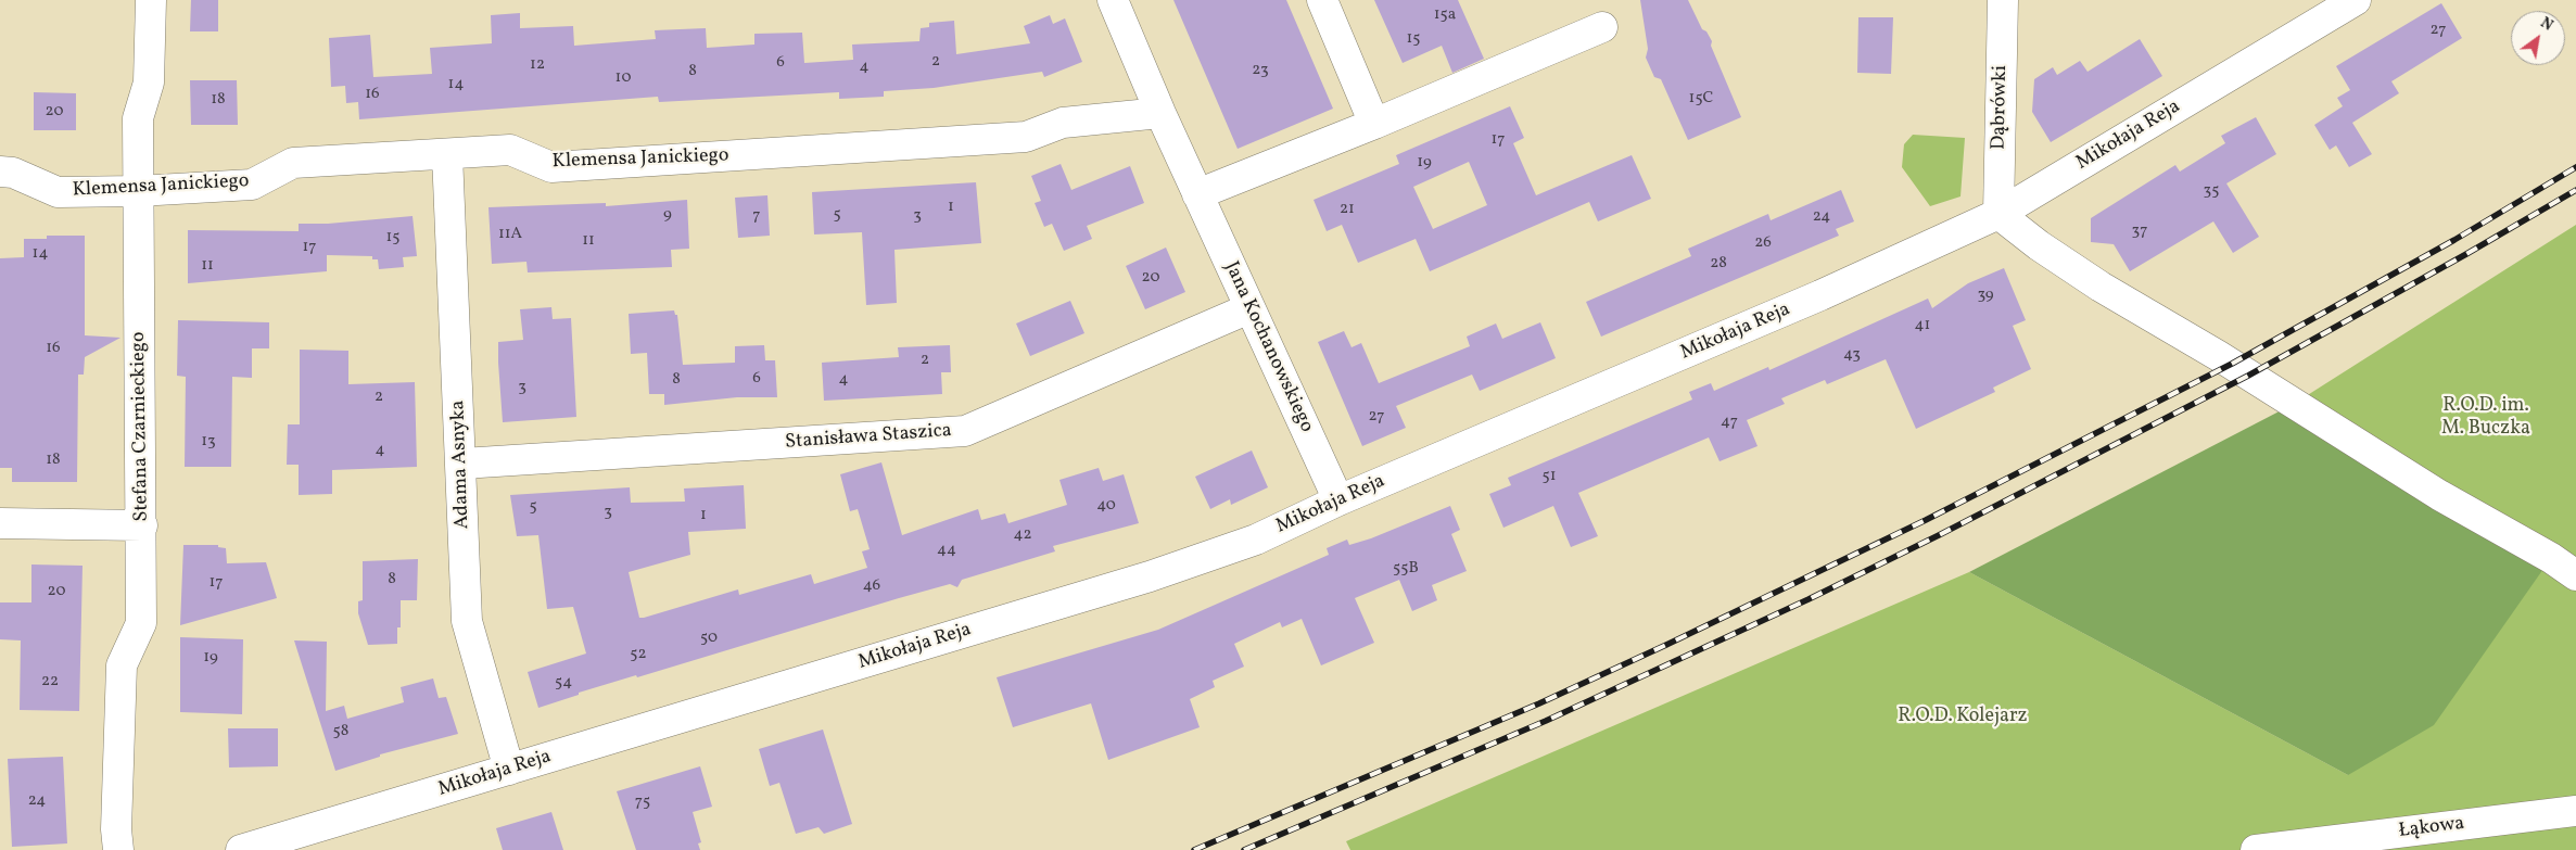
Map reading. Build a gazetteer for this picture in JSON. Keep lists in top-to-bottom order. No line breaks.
{"streets":{"street":["Dąbrówki","Mikołaja Reja","Klemensa Janickiego","Jana Kochanowskiego","Stefana Czarnieckiego","Stanisława Staszica","Adama Asnyka","Łąkowa"]},"crossings":[["Dąbrówki","Mikołaja Reja"],["Mikołaja Reja","Jana Kochanowskiego"],["Mikołaja Reja","Adama Asnyka"],["Klemensa Janickiego","Jana Kochanowskiego"],["Klemensa Janickiego","Stefana Czarnieckiego"],["Klemensa Janickiego","Adama Asnyka"],["Jana Kochanowskiego","Stanisława Staszica"],["Stanisława Staszica","Adama Asnyka"]],"parks":["R.O.D. im. M. Buczka","R.O.D. Kolejarz"],"house_numbers":["15a","27","15","2","6","12","4","23","8","10","14","16","15C","18","20","17","19","35","1","21","9","5","7","3","24","37","11A","15","11","26","17","14","28","11","20","39","41","16","43","2","6","8","4","3","2","27","47","13","4","18","51","40","5","3","1","42","44","55B","8","17","46","20","50","52","19","22","54","58","24","75"],"north":"top right"}
